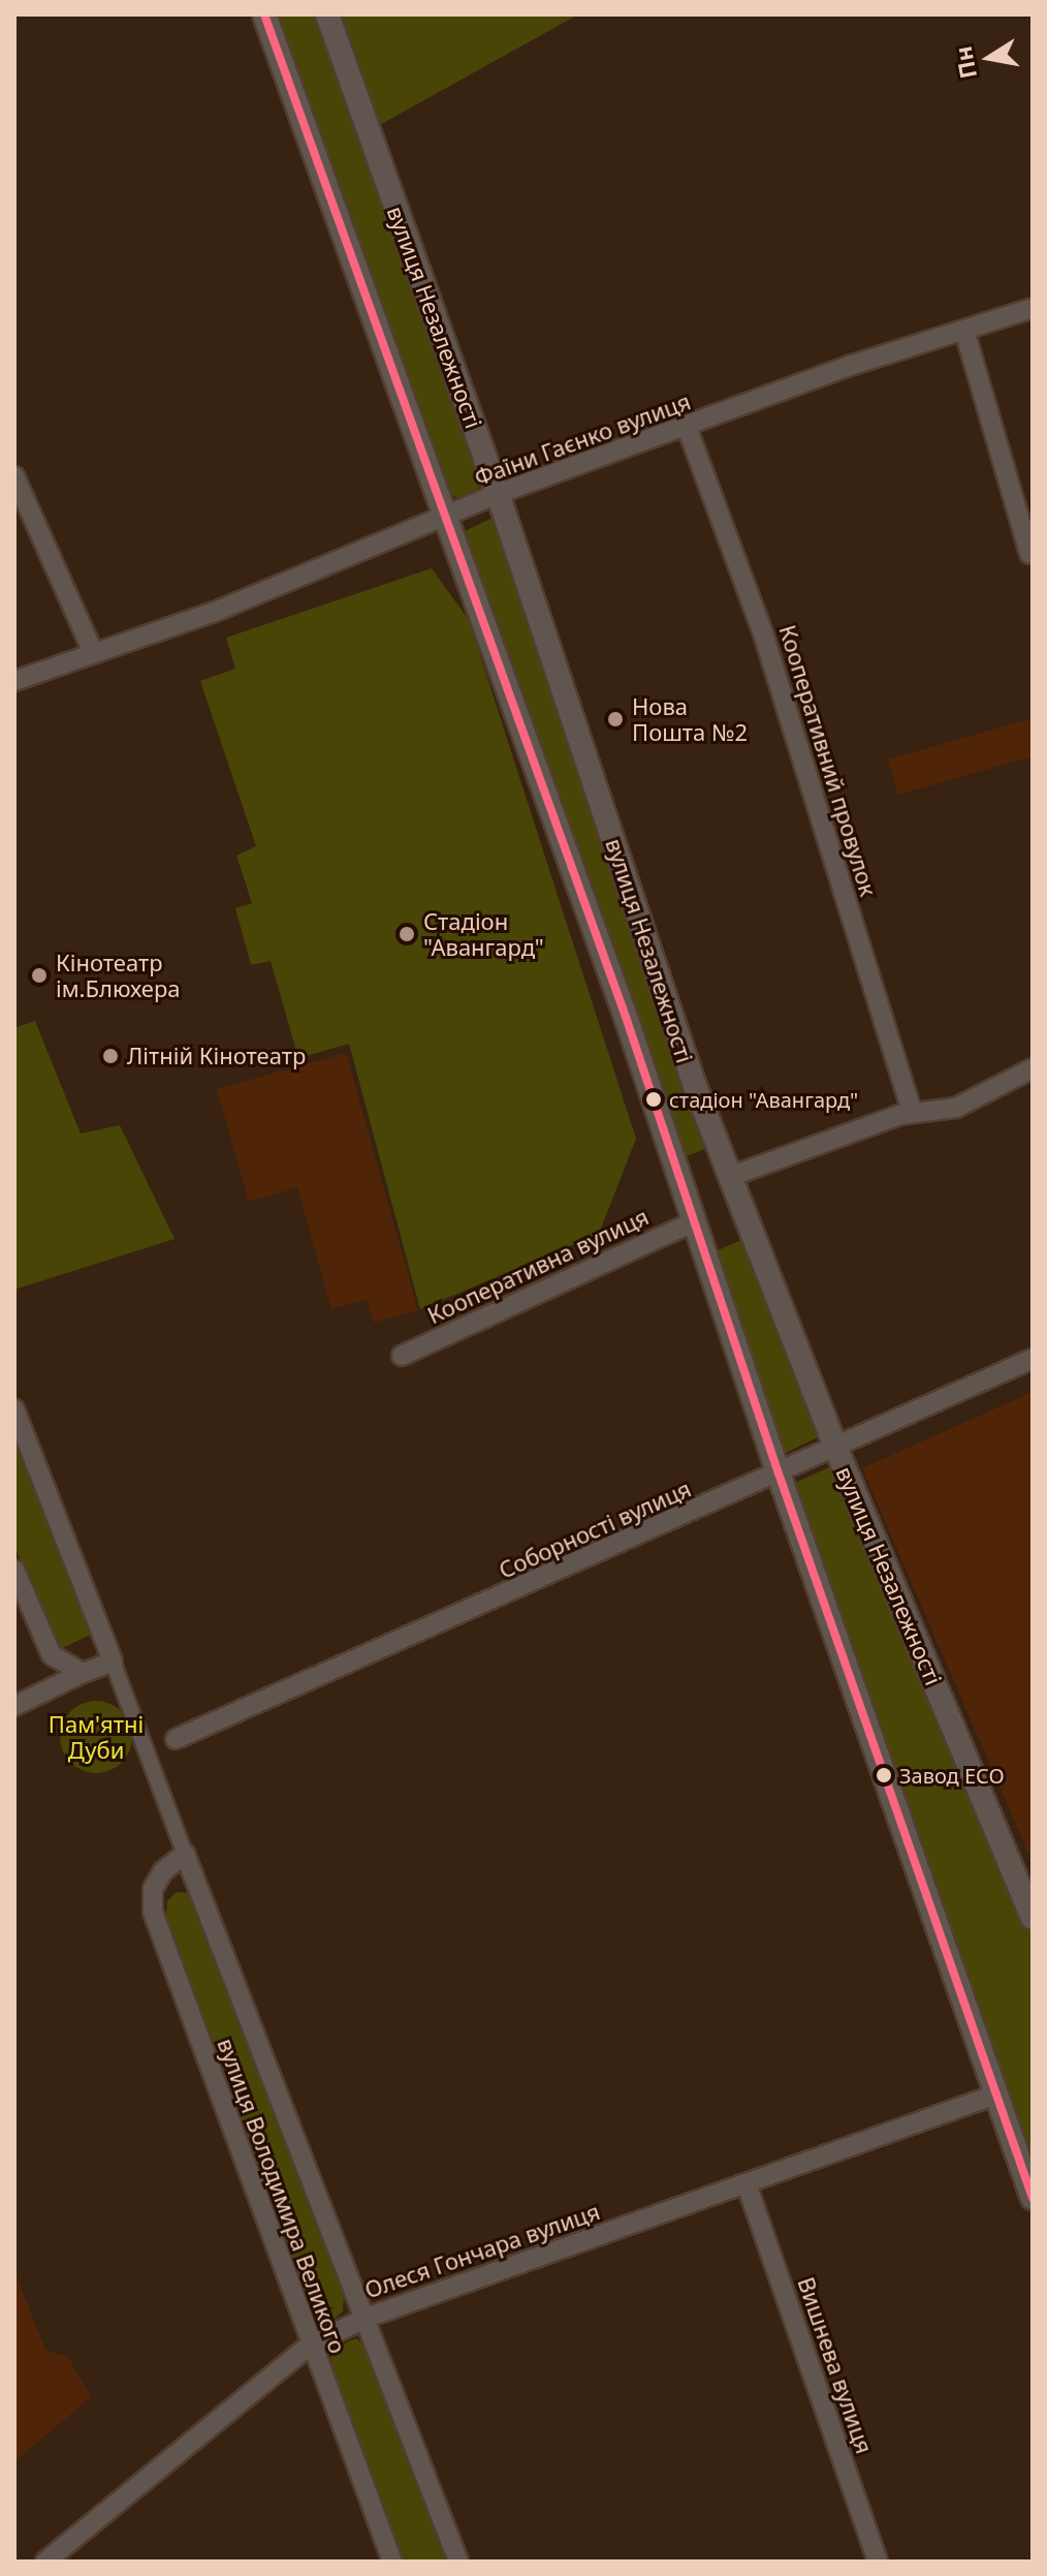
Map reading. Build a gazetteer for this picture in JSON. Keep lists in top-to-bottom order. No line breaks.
{"streets":{"street":["вулиця Незалежності","Фаїни Гаєнко вулиця","Кооперативний провулок","Кооперативна вулиця","Соборності вулиця","вулиця Володимира Великого","Олеся Гончара вулиця","Вишнева вулиця"]},"crossings":[["вулиця Незалежності","Фаїни Гаєнко вулиця"],["вулиця Незалежності","Кооперативна вулиця"],["вулиця Незалежності","Соборності вулиця"],["вулиця Незалежності","Олеся Гончара вулиця"],["Фаїни Гаєнко вулиця","Кооперативний провулок"],["вулиця Володимира Великого","Олеся Гончара вулиця"],["Олеся Гончара вулиця","Вишнева вулиця"]],"parks":["Пам'ятні Дуби"],"places":["Нова Пошта №2","Стадіон \"Авангард\"","Кінотеатр ім.Блюхера","Літній Кінотеатр","стадіон \"Авангард\"","Завод ЕСО"],"north":"left"}
